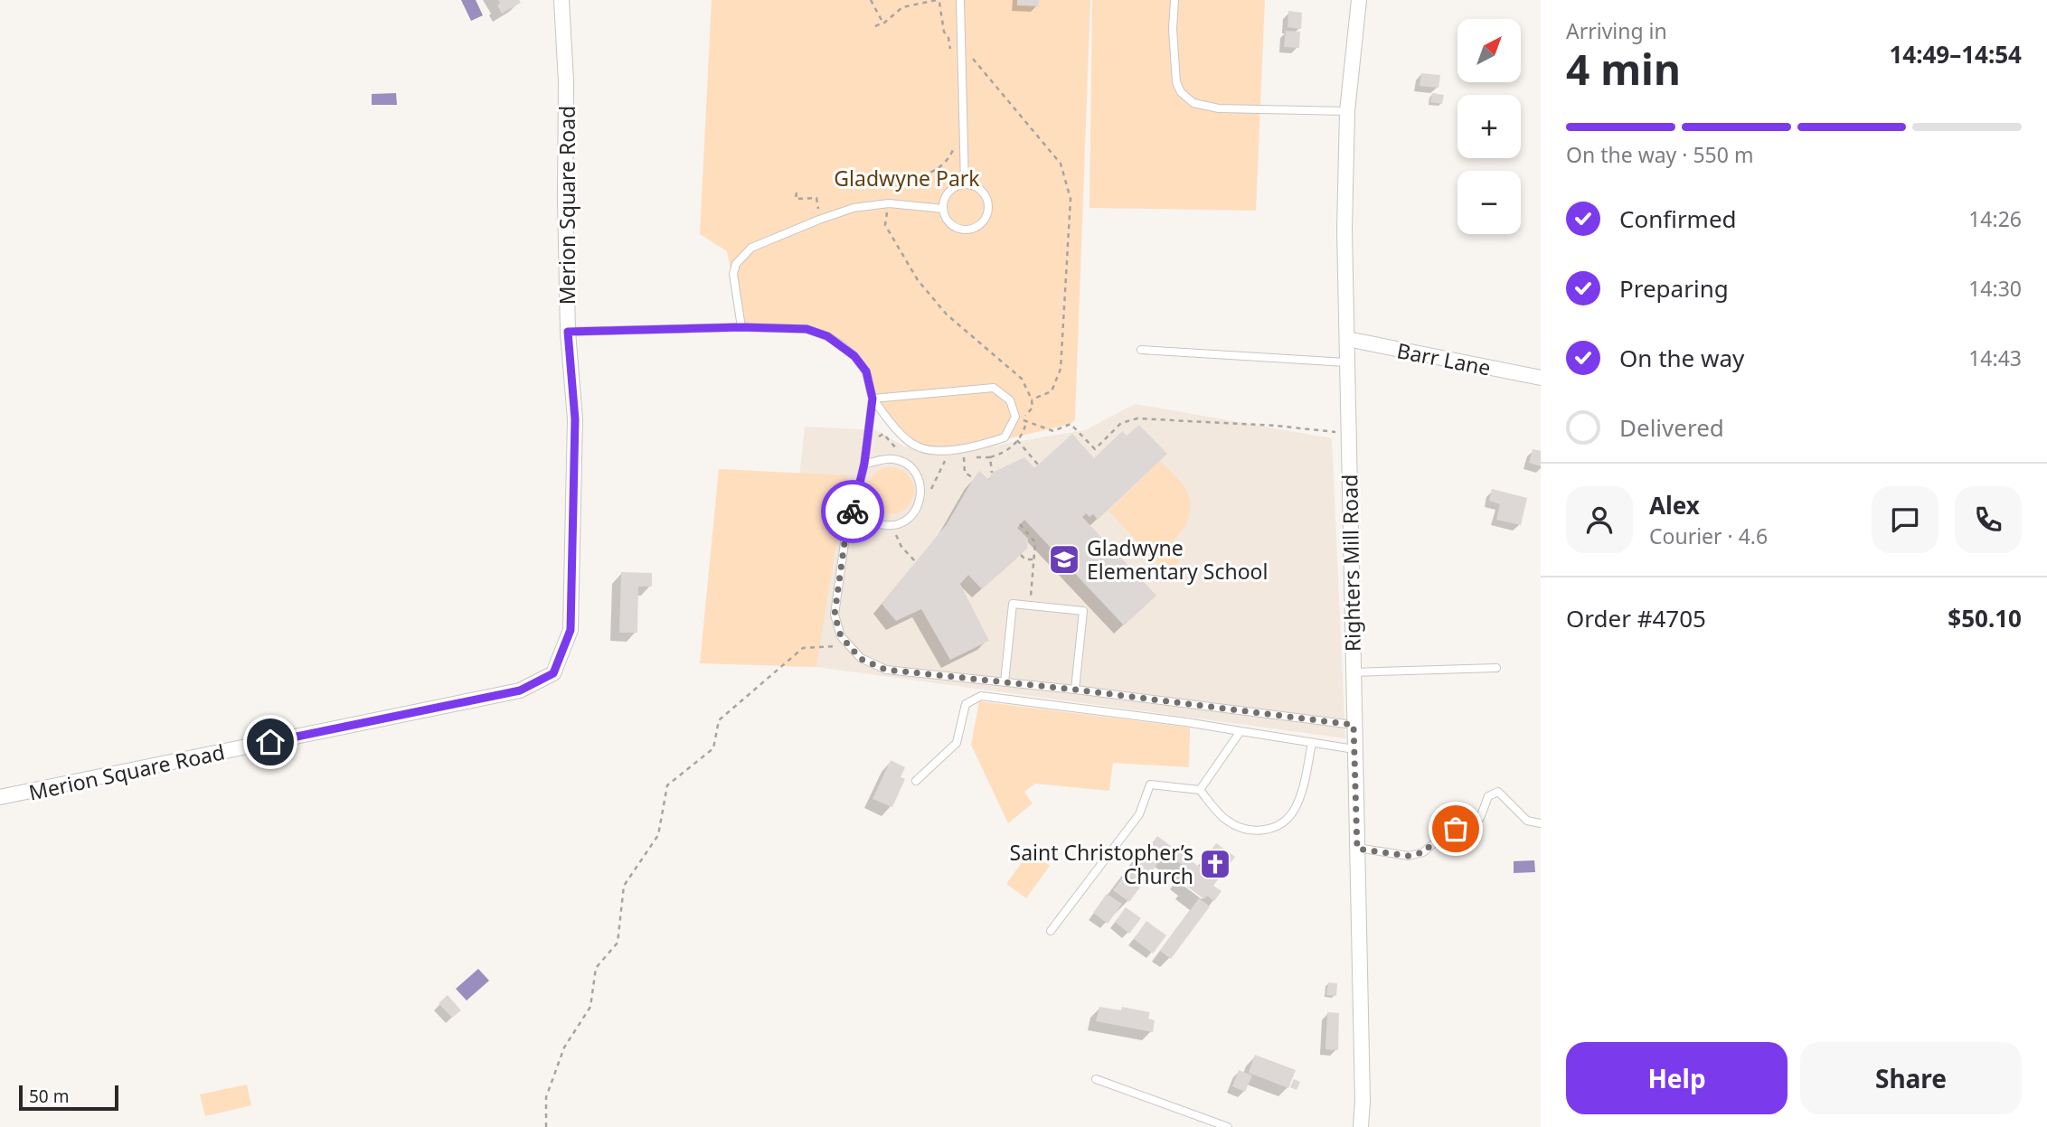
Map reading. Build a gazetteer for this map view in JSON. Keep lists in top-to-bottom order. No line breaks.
{"streets":{"street":["Merion Square Road","Barr Lane","Righters Mill Road"]},"crossings":[["Barr Lane","Righters Mill Road"]],"parks":["Gladwyne Park"],"places":{"school or university":["Gladwyne Elementary School"],"church":["Saint Christopher’s Church"]},"scale_bar":"50 m","north":"top right","page":{"heading":["4 min","Arriving in","14:49–14:54"],"panel":["Alex","Courier · 4.6","Order #4705","$50.10"],"map_buttons":["+","−"],"bar":"On the way · 550 m","list":[["Confirmed","14:26"],["Preparing","14:30"],["On the way","14:43"],"Delivered"],"buttons":["Help","Share"],"scale":"50 m"}}
